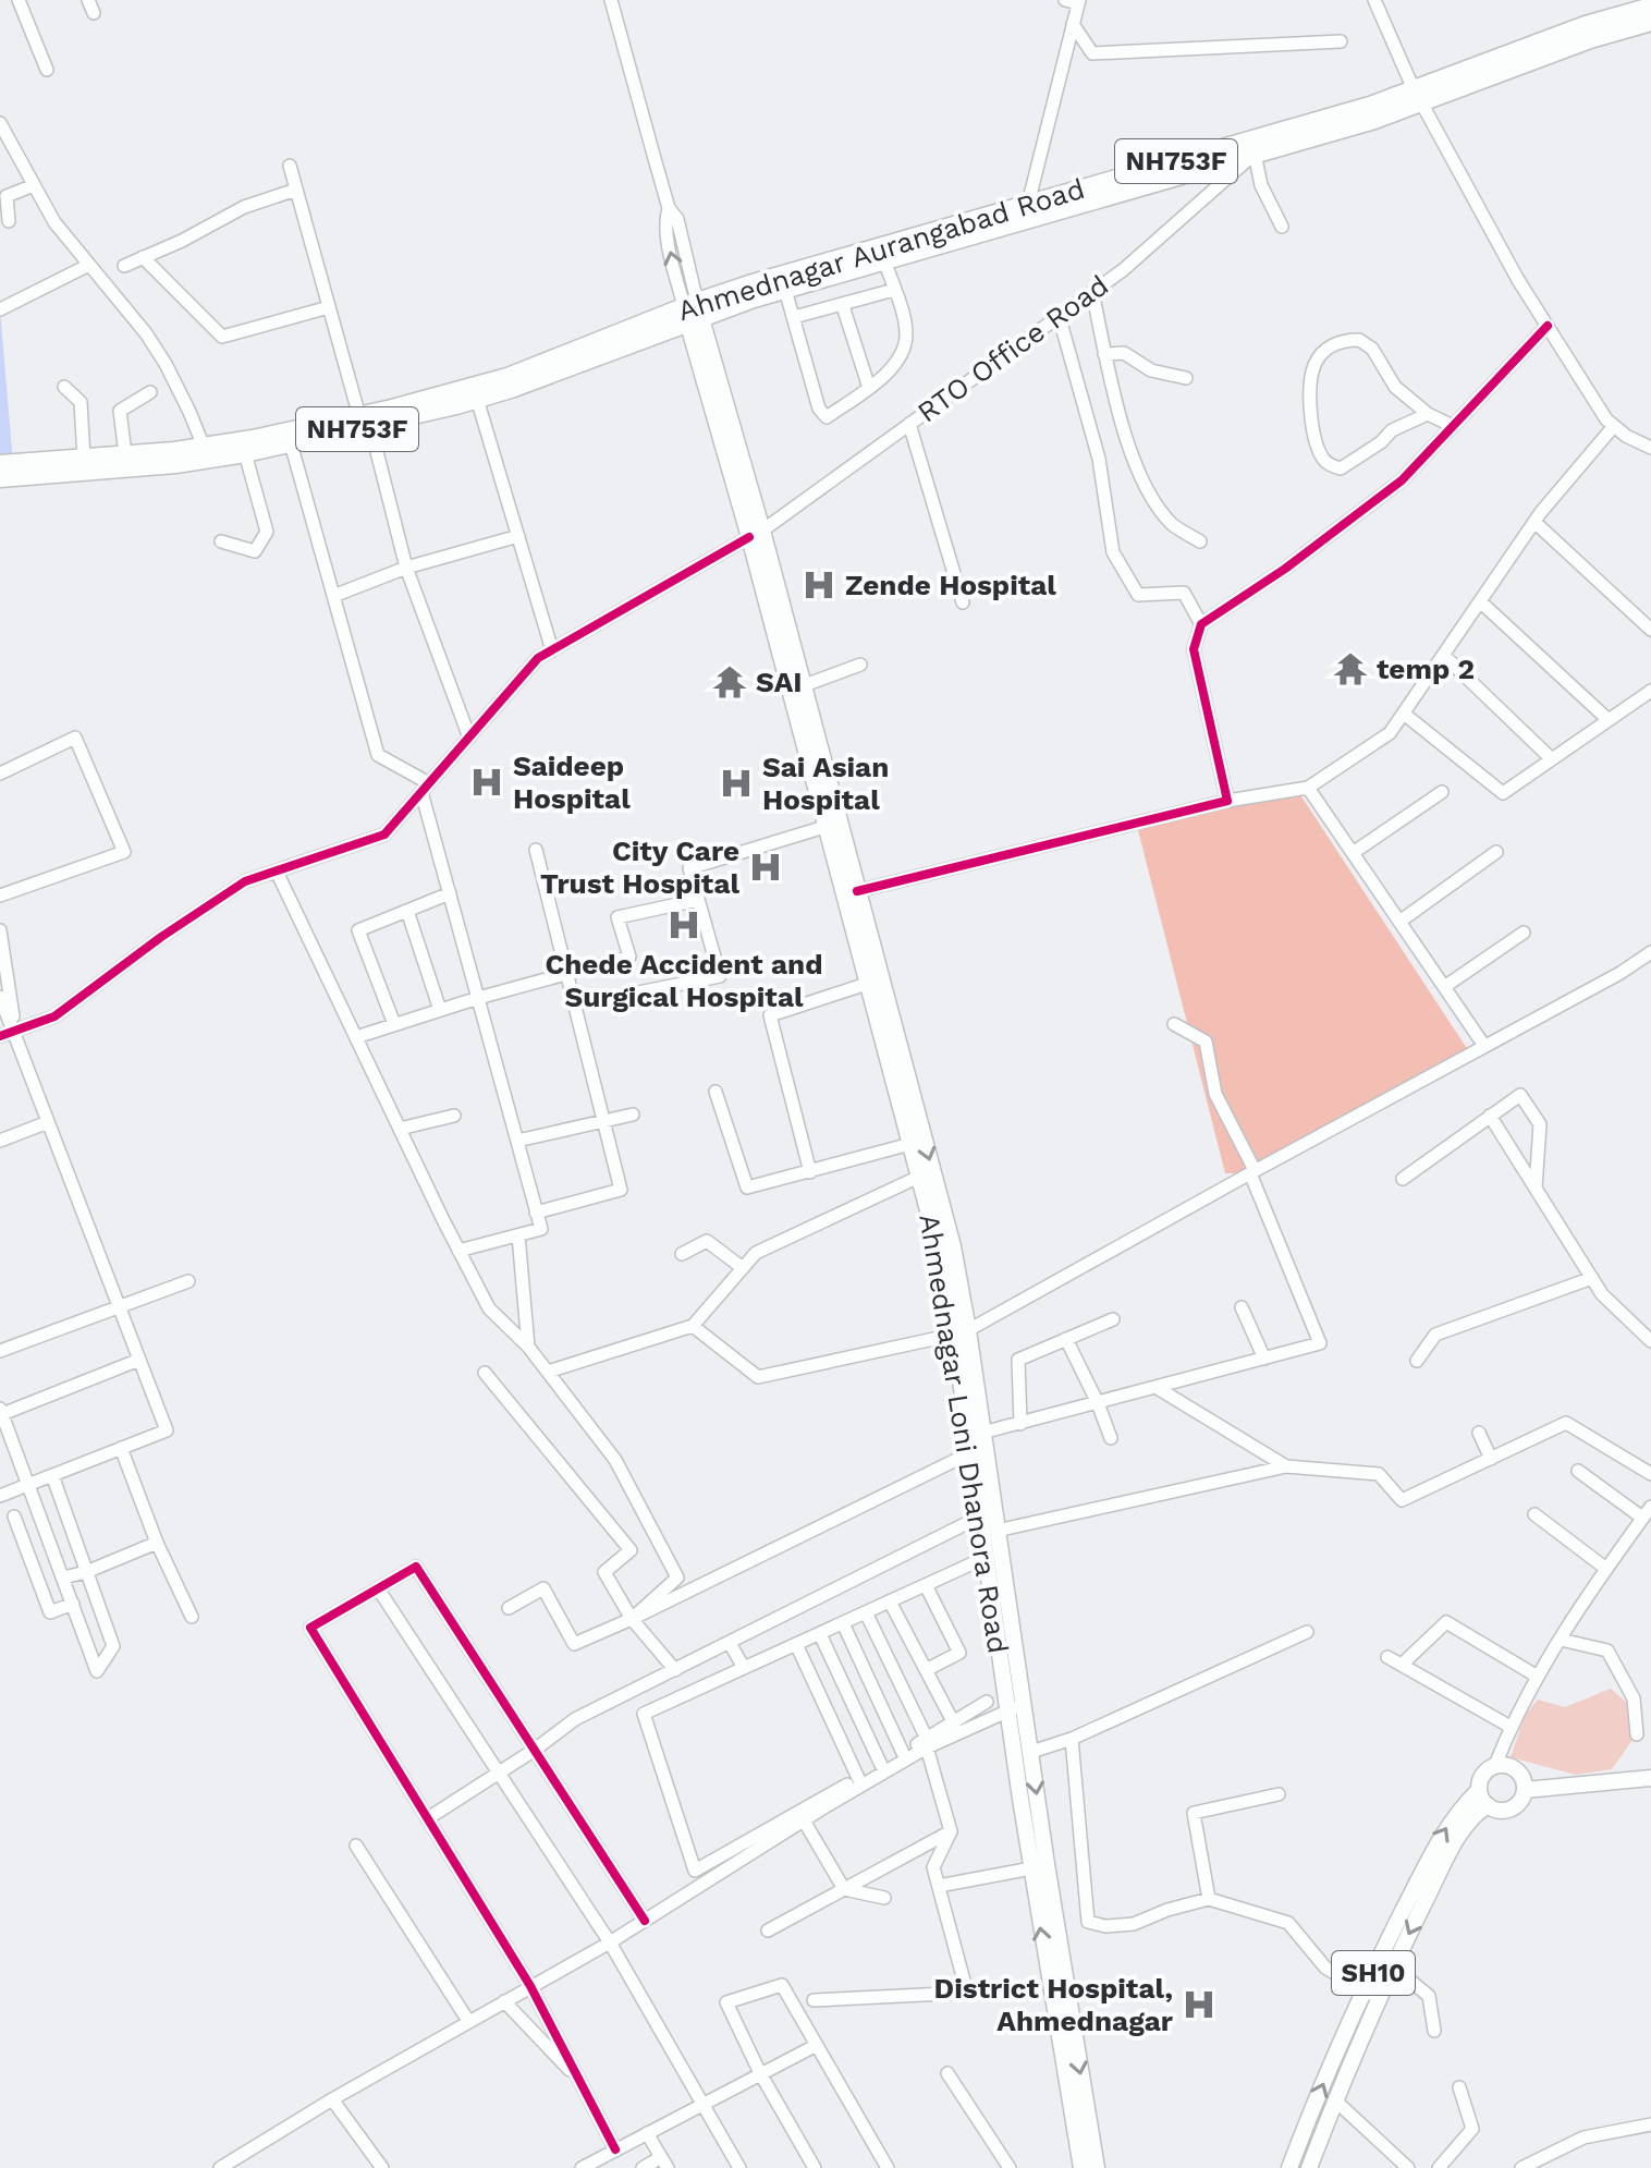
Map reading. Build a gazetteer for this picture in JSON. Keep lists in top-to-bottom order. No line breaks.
{"streets":{"highway":["NH753F","Ahmednagar Aurangabad Road"],"main road":["Ahmednagar Loni Dhanora Road","SH10"],"street":["RTO Office Road"]},"crossings":[["NH753F","Ahmednagar Aurangabad Road"],["NH753F","RTO Office Road"],["NH753F","Ahmednagar Loni Dhanora Road"],["Ahmednagar Aurangabad Road","Ahmednagar Loni Dhanora Road"],["RTO Office Road","Ahmednagar Loni Dhanora Road"]],"places":{"hospital":["Zende Hospital","Saideep Hospital","Sai Asian Hospital","City Care Trust Hospital","Chede Accident and Surgical Hospital","District Hospital, Ahmednagar"],"temple":["temp 2","SAI"]}}
